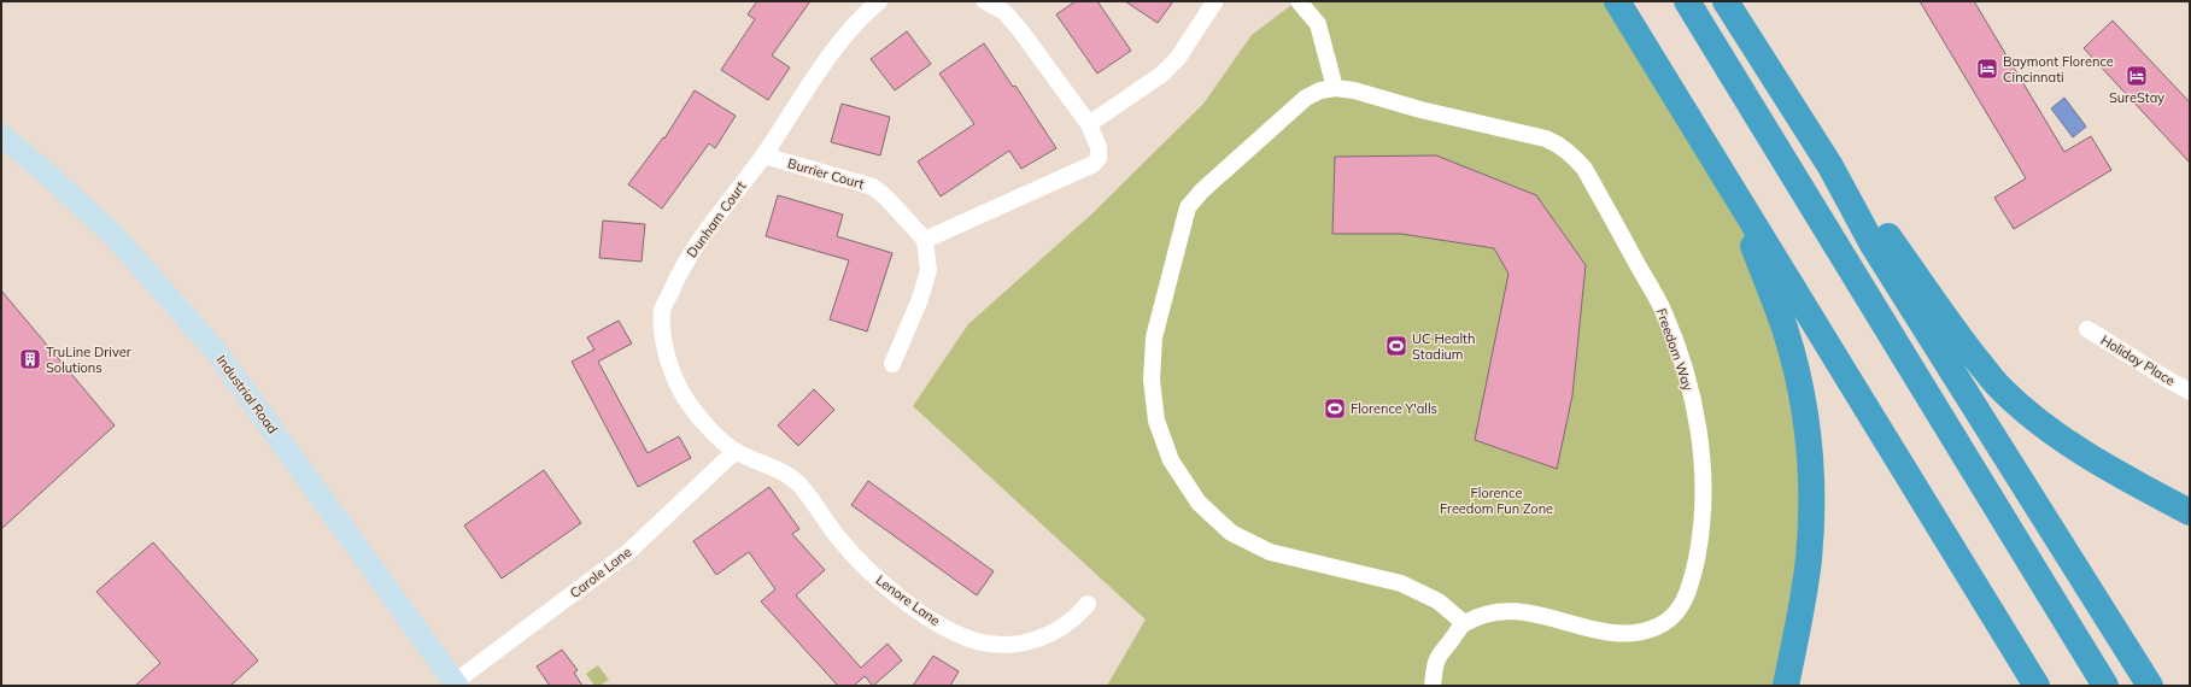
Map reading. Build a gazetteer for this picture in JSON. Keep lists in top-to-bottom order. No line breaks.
{"streets":{"main road":["Industrial Road"],"street":["Burrier Court","Dunham Court","Freedom Way","Holiday Place","Carole Lane","Lenore Lane"]},"crossings":[["Burrier Court","Dunham Court"],["Dunham Court","Carole Lane"],["Dunham Court","Lenore Lane"],["Industrial Road","Carole Lane"],["Carole Lane","Lenore Lane"]],"parks":["Florence Freedom Fun Zone"],"places":{"hotel":["Baymont Florence Cincinnati","SureStay"],"sports":["UC Health Stadium","Florence Y'alls"],"building":["TruLine Driver Solutions"]}}
